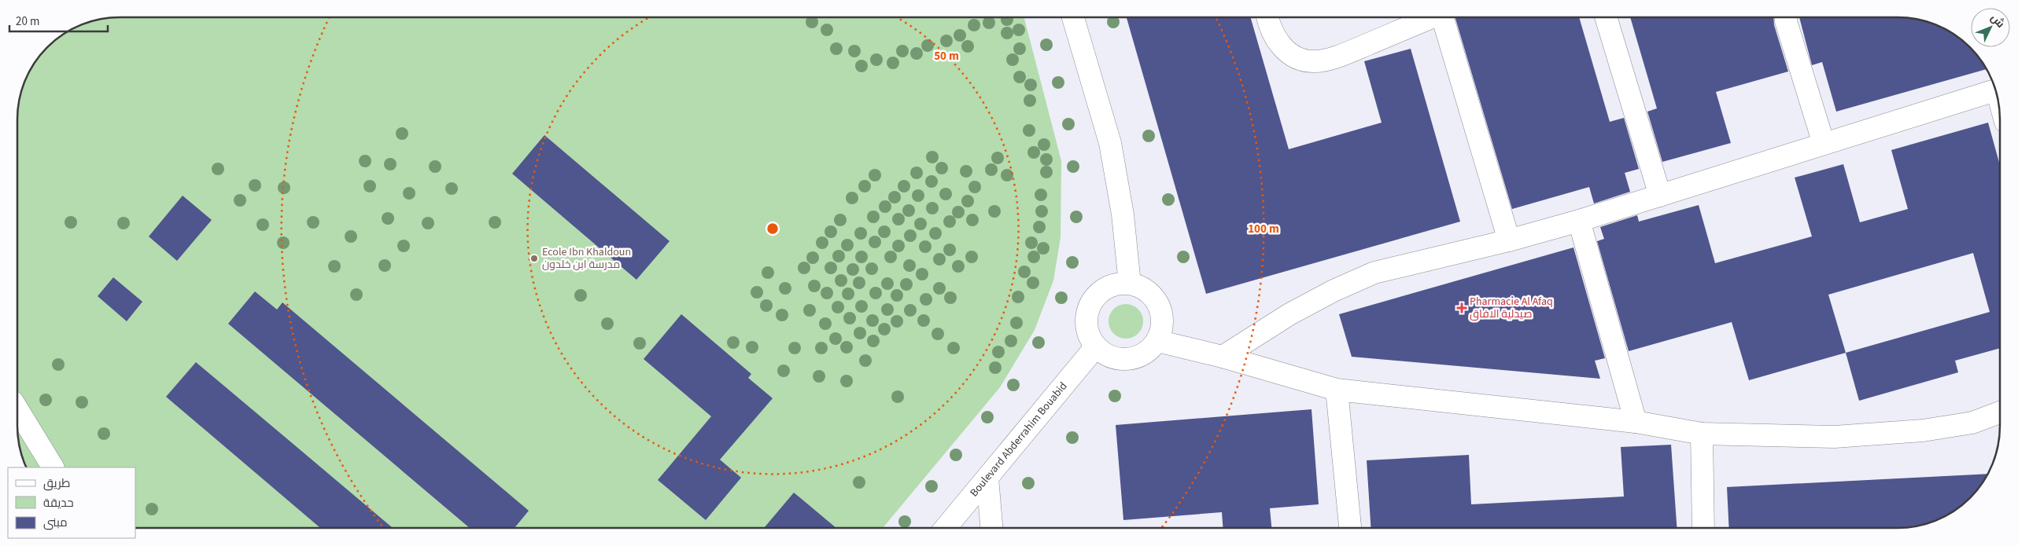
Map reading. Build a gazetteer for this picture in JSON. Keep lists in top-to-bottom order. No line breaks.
{"streets":{"street":["Boulevard Abderrahim Bouabid"]},"places":{"other":["Ecole Ibn Khaldoun مدرسة ابن خلدون"],"health":["Pharmacie Al Afaq صيدلية الافاق"]},"legend":["طريق","حديقة","مبنى"],"scale_bar":"20 m","north":"top right","rings":["50 m","100 m"]}
